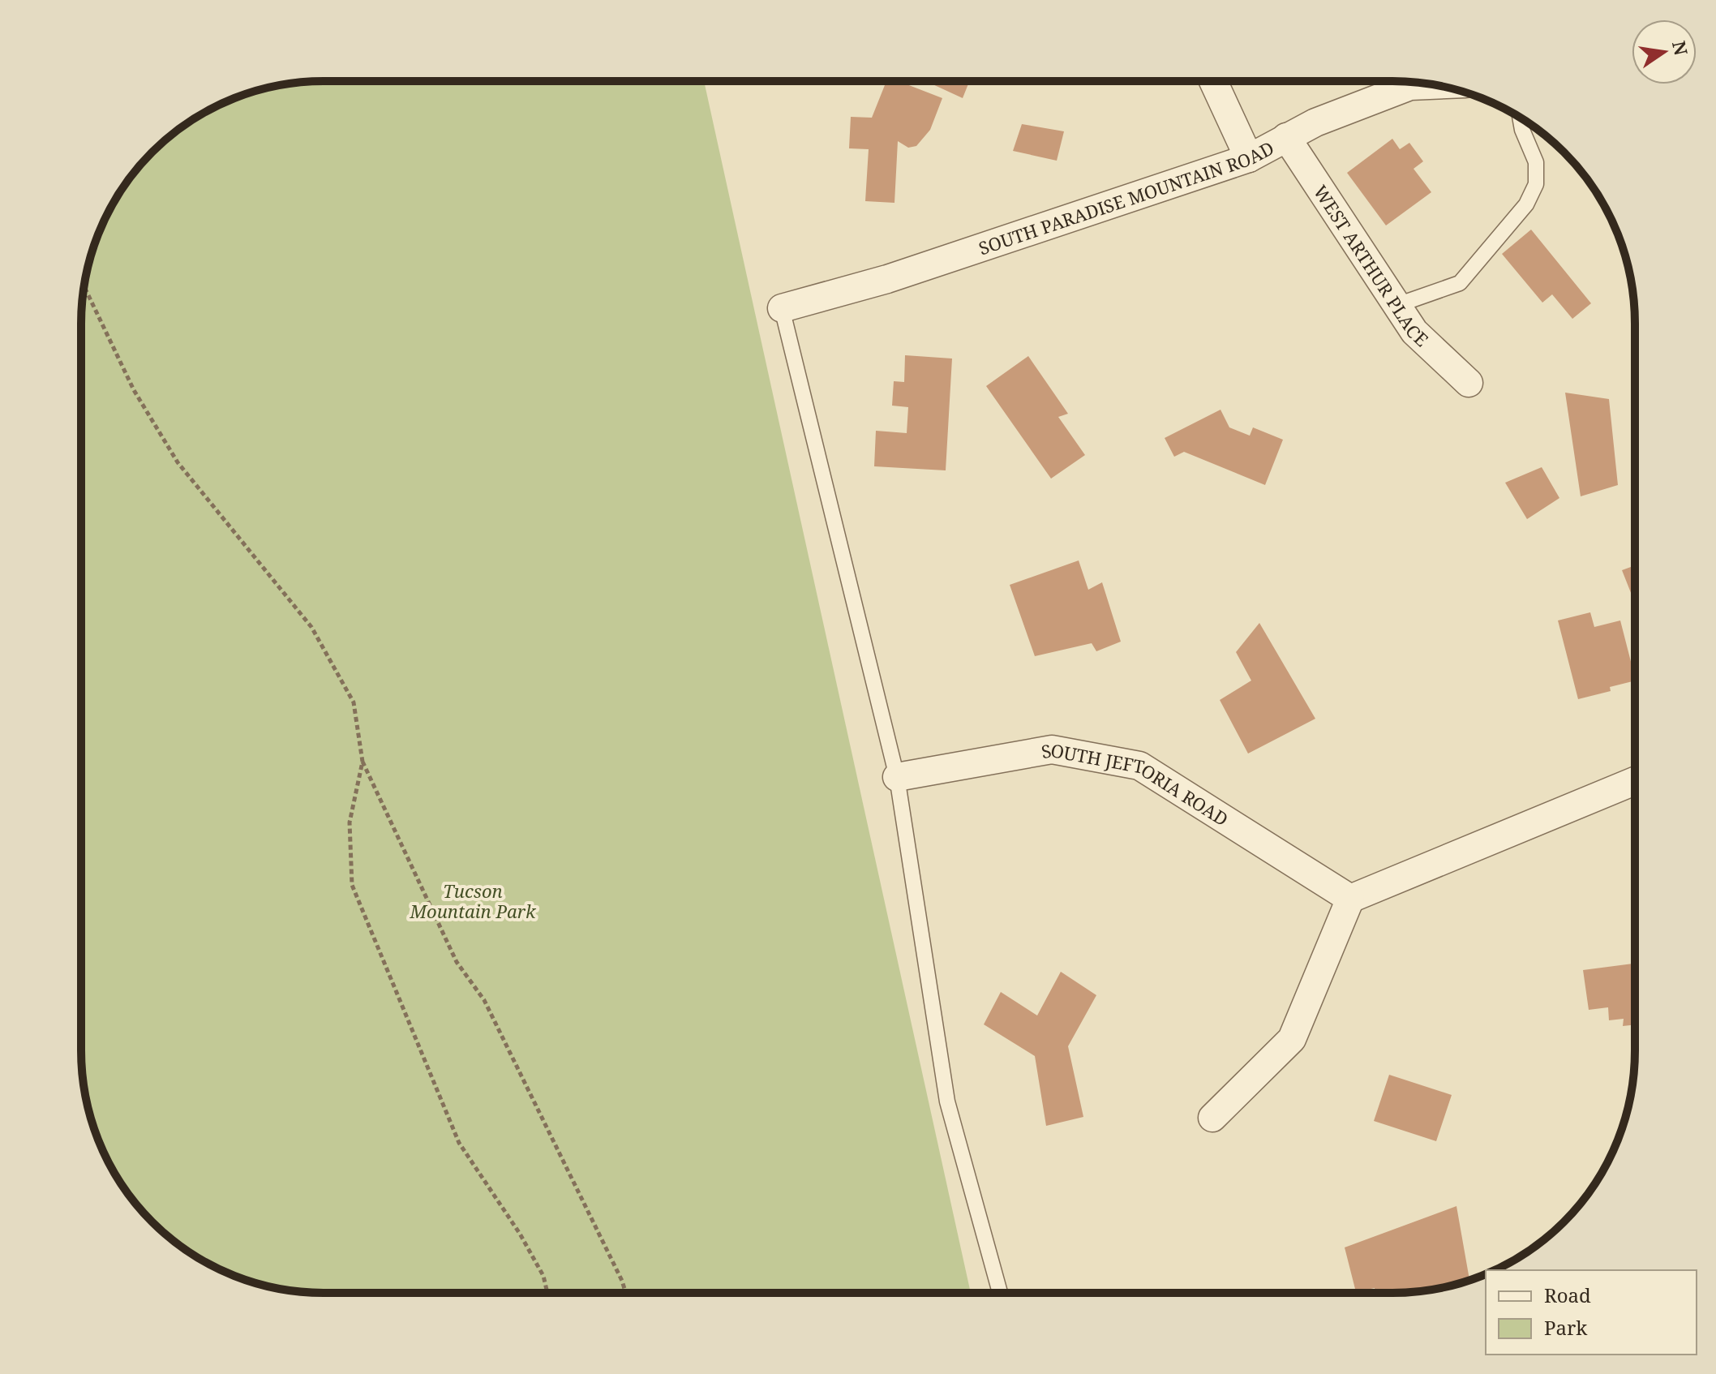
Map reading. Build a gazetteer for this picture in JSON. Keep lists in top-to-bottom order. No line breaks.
{"streets":{"street":["SOUTH PARADISE MOUNTAIN ROAD","WEST ARTHUR PLACE","SOUTH JEFTORIA ROAD"]},"crossings":[["SOUTH PARADISE MOUNTAIN ROAD","WEST ARTHUR PLACE"]],"parks":["Tucson Mountain Park"],"legend":["Road","Park"],"north":"right"}
